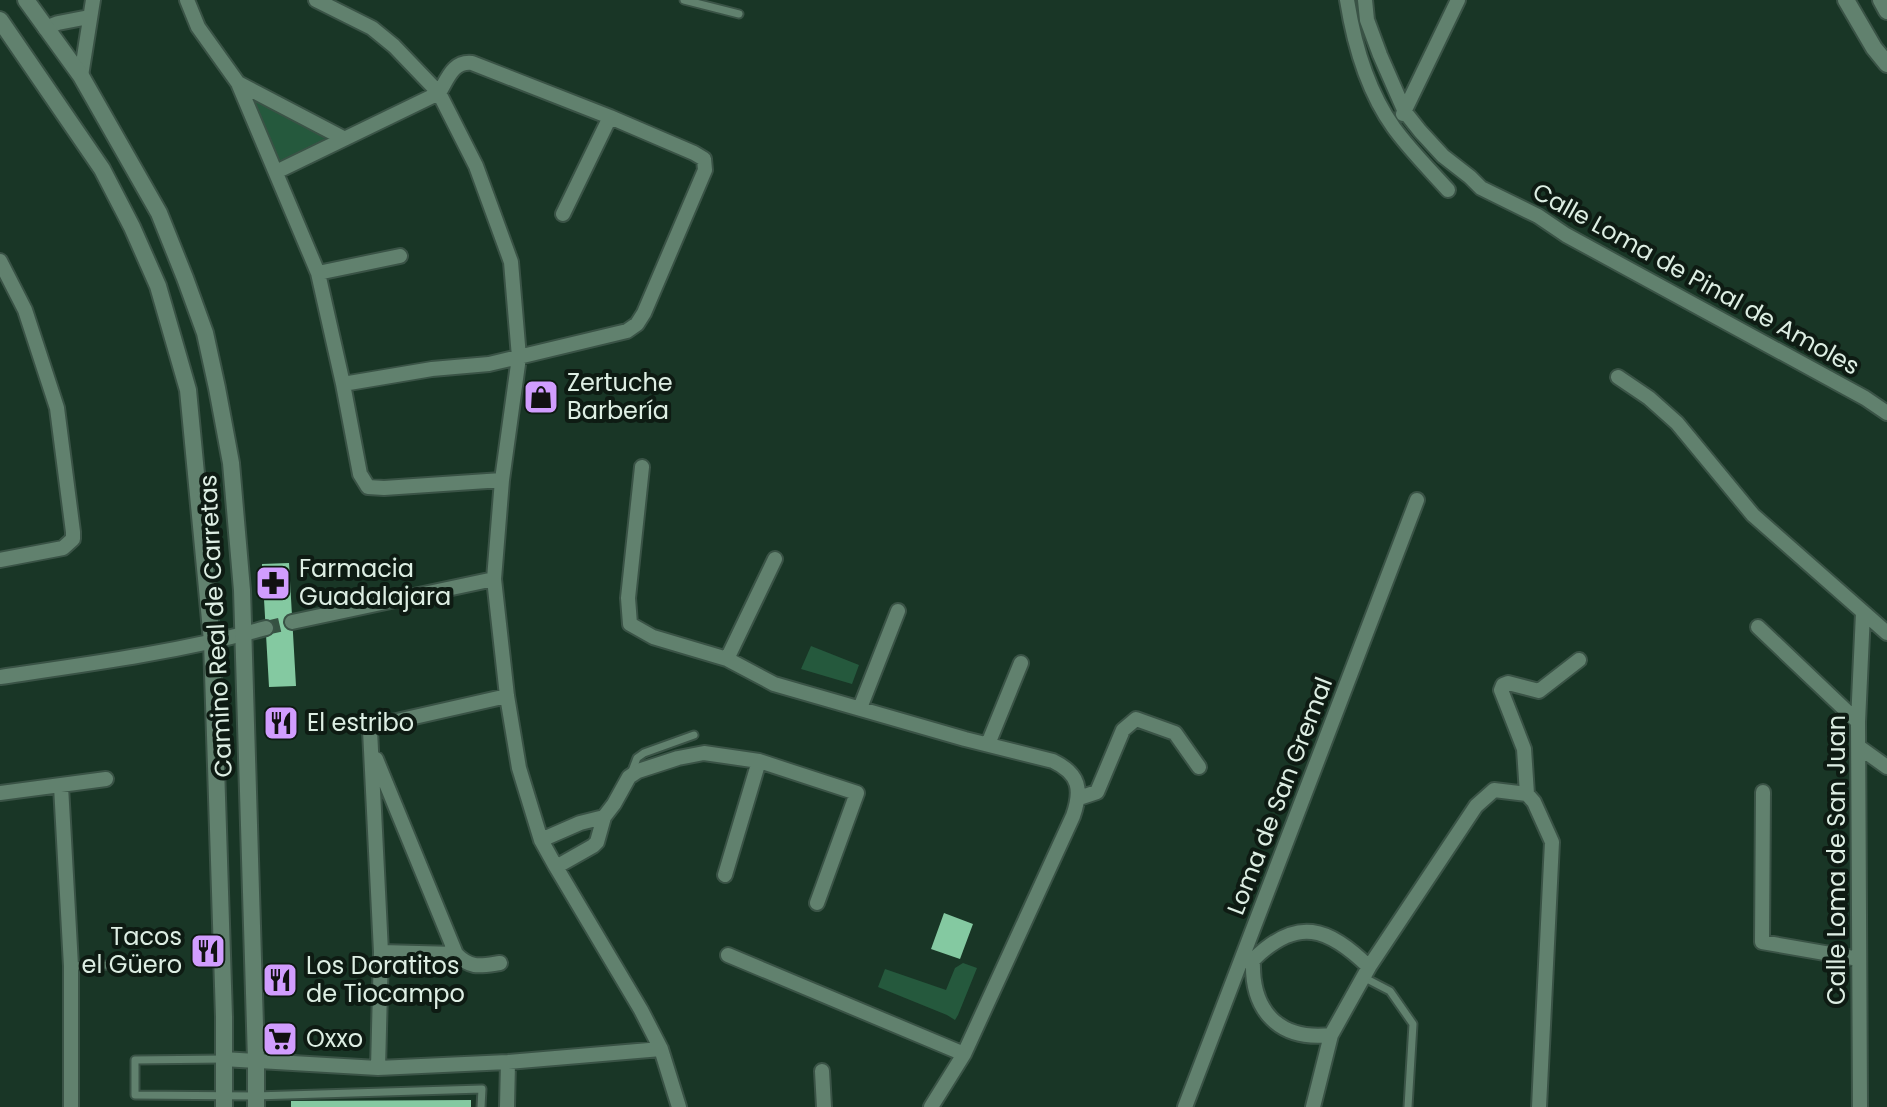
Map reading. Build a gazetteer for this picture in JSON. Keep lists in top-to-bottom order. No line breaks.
{"streets":{"street":["Calle Loma de Pinal de Amoles","Camino Real de Carretas","Loma de San Gremal","Calle Loma de San Juan"]},"places":{"shop":["Zertuche Barbería"],"pharmacy":["Farmacia Guadalajara"],"restaurant":["El estribo","Tacos el Güero","Los Doratitos de Tiocampo"],"supermarket":["Oxxo"]}}
